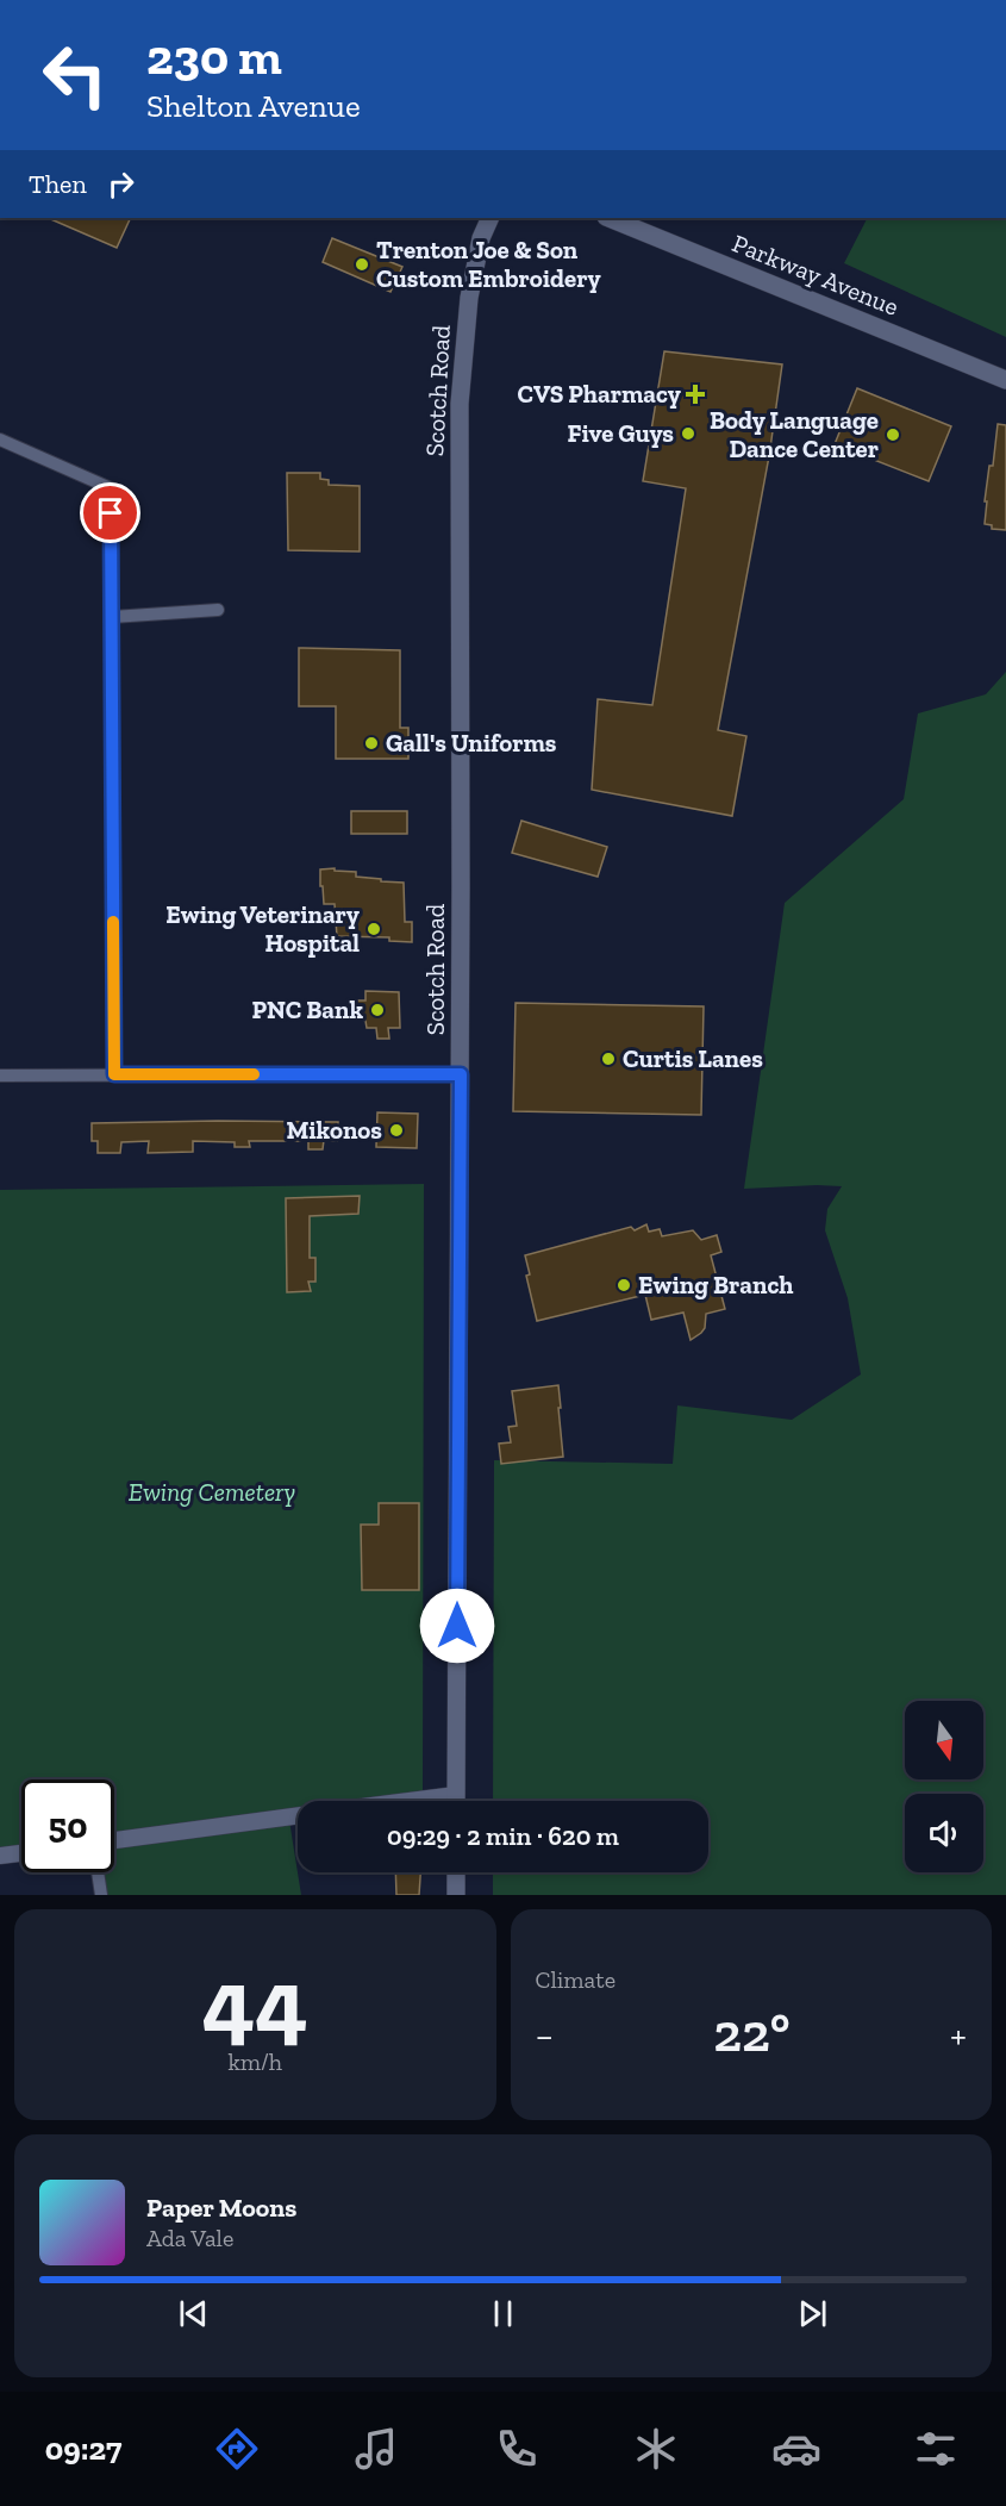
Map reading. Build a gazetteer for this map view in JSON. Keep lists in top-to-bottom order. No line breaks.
{"streets":{"main road":["Parkway Avenue","Scotch Road"]},"parks":["Ewing Cemetery"],"places":{"other":["Trenton Joe & Son Custom Embroidery","Five Guys","Body Language Dance Center","Gall's Uniforms","Ewing Veterinary Hospital","PNC Bank","Curtis Lanes","Mikonos","Ewing Branch"],"health":["CVS Pharmacy"]},"north":"bottom","page":{"turn":["230 m","Shelton Avenue"],"then":"Then","limit":"50","trip":"09:29 · 2 min · 620 m","tile":[["44","km/h"],"Climate"],"heat":["−","22°","+"],"song":["Paper Moons","Ada Vale"],"tabs":"09:27"}}
